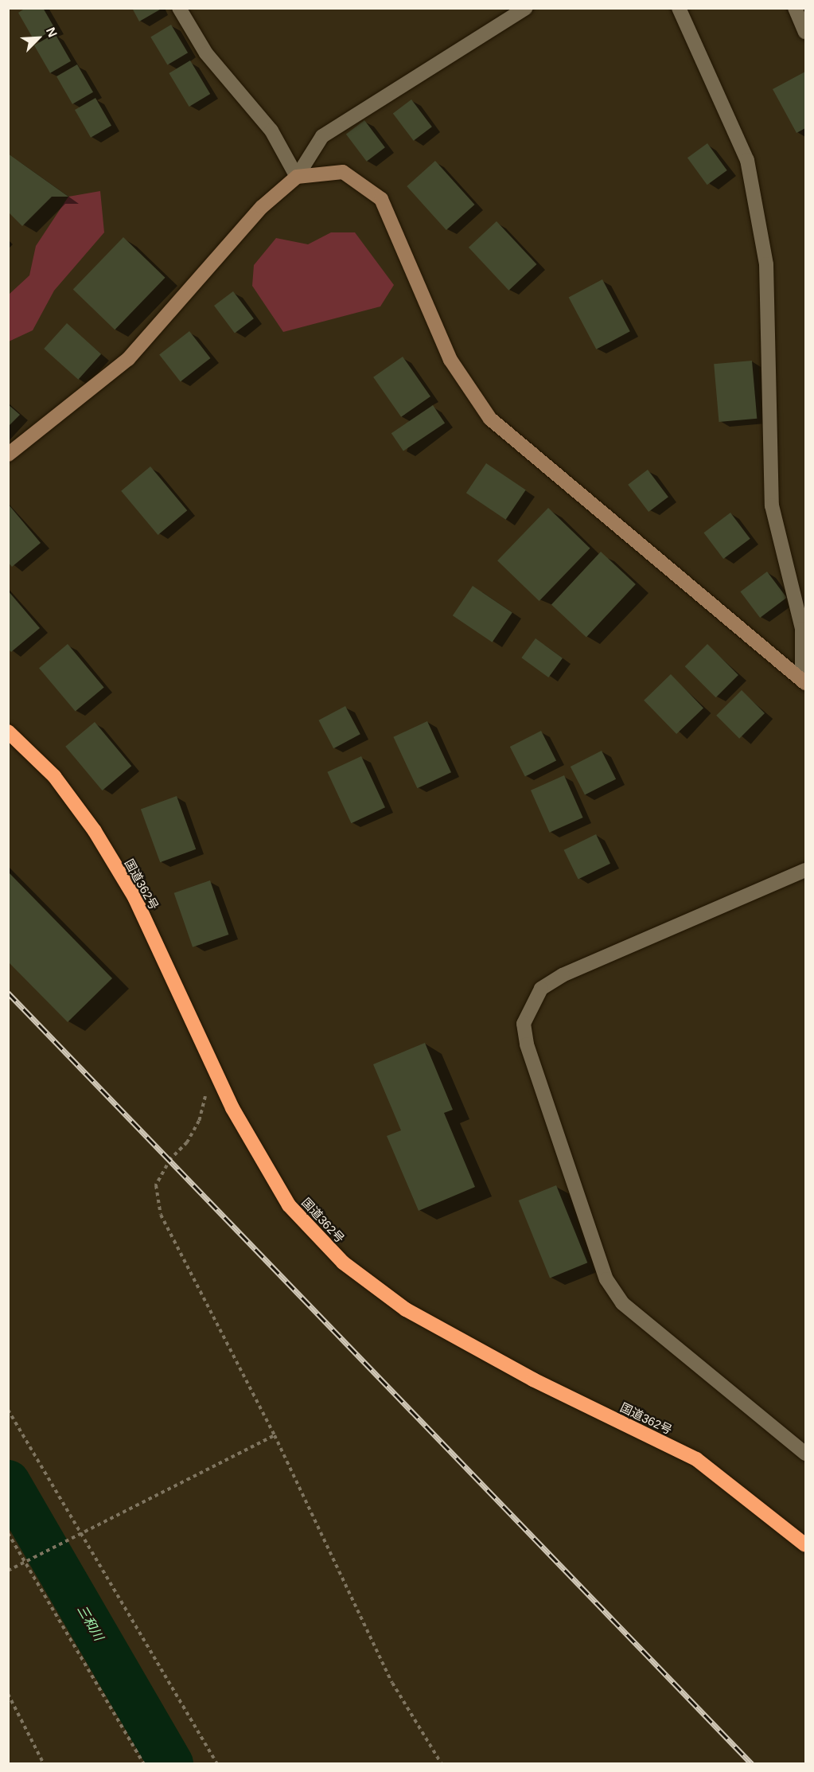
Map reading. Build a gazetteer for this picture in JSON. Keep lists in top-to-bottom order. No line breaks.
{"streets":{"highway":["国道362号"]},"water":["三和川"],"north":"top right"}
